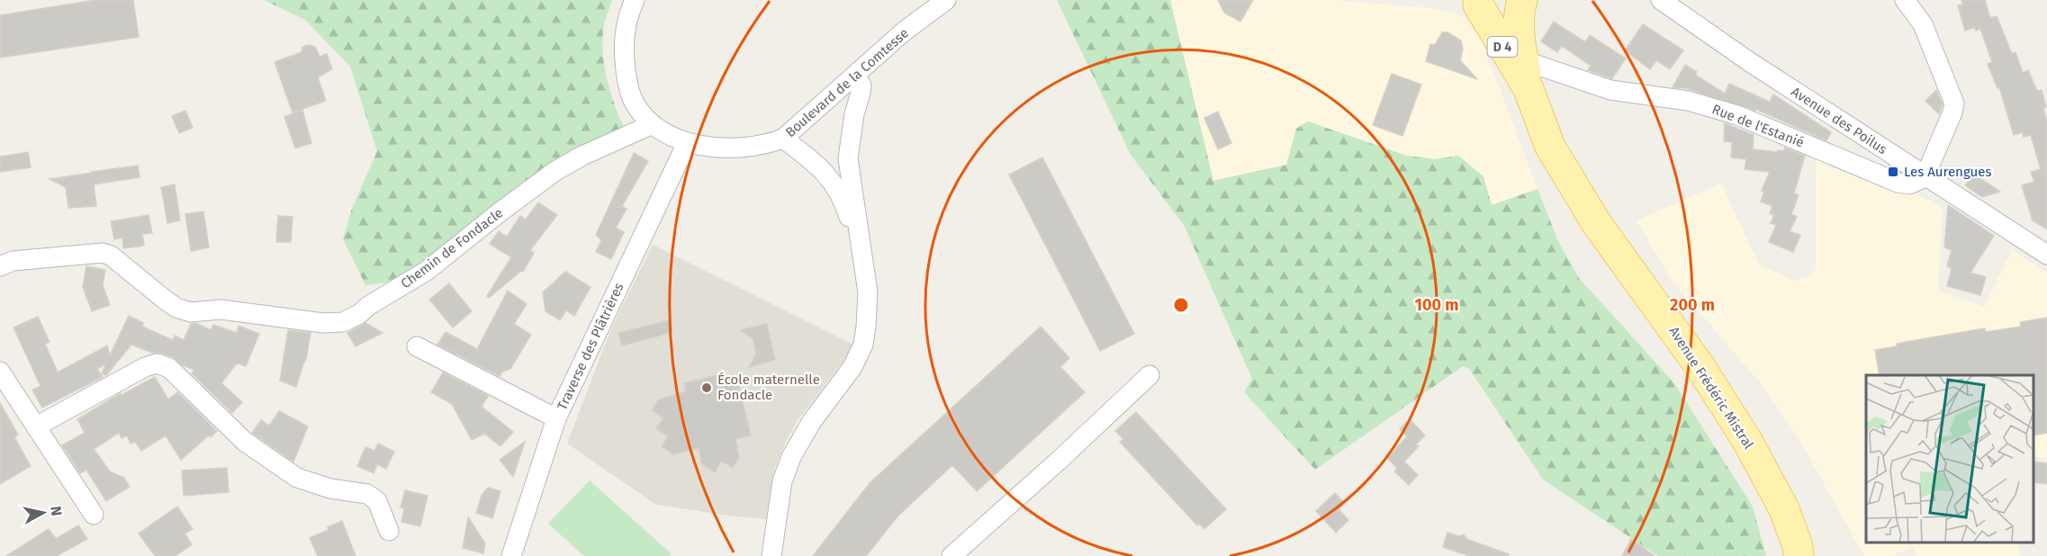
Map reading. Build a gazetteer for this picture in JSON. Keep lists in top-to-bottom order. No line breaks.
{"streets":{"main road":["D 4","Avenue Frédéric Mistral"],"street":["Boulevard de la Comtesse","Avenue des Poilus","Rue de l'Estanié","Chemin de Fondacle","Traverse des Plâtrières"]},"crossings":[["Boulevard de la Comtesse","Chemin de Fondacle"],["Boulevard de la Comtesse","Traverse des Plâtrières"],["Avenue des Poilus","Rue de l'Estanié"],["Rue de l'Estanié","Avenue Frédéric Mistral"]],"places":{"transit":["Les Aurengues"],"other":["École maternelle Fondacle"]},"north":"right","rings":["100 m","200 m"]}
